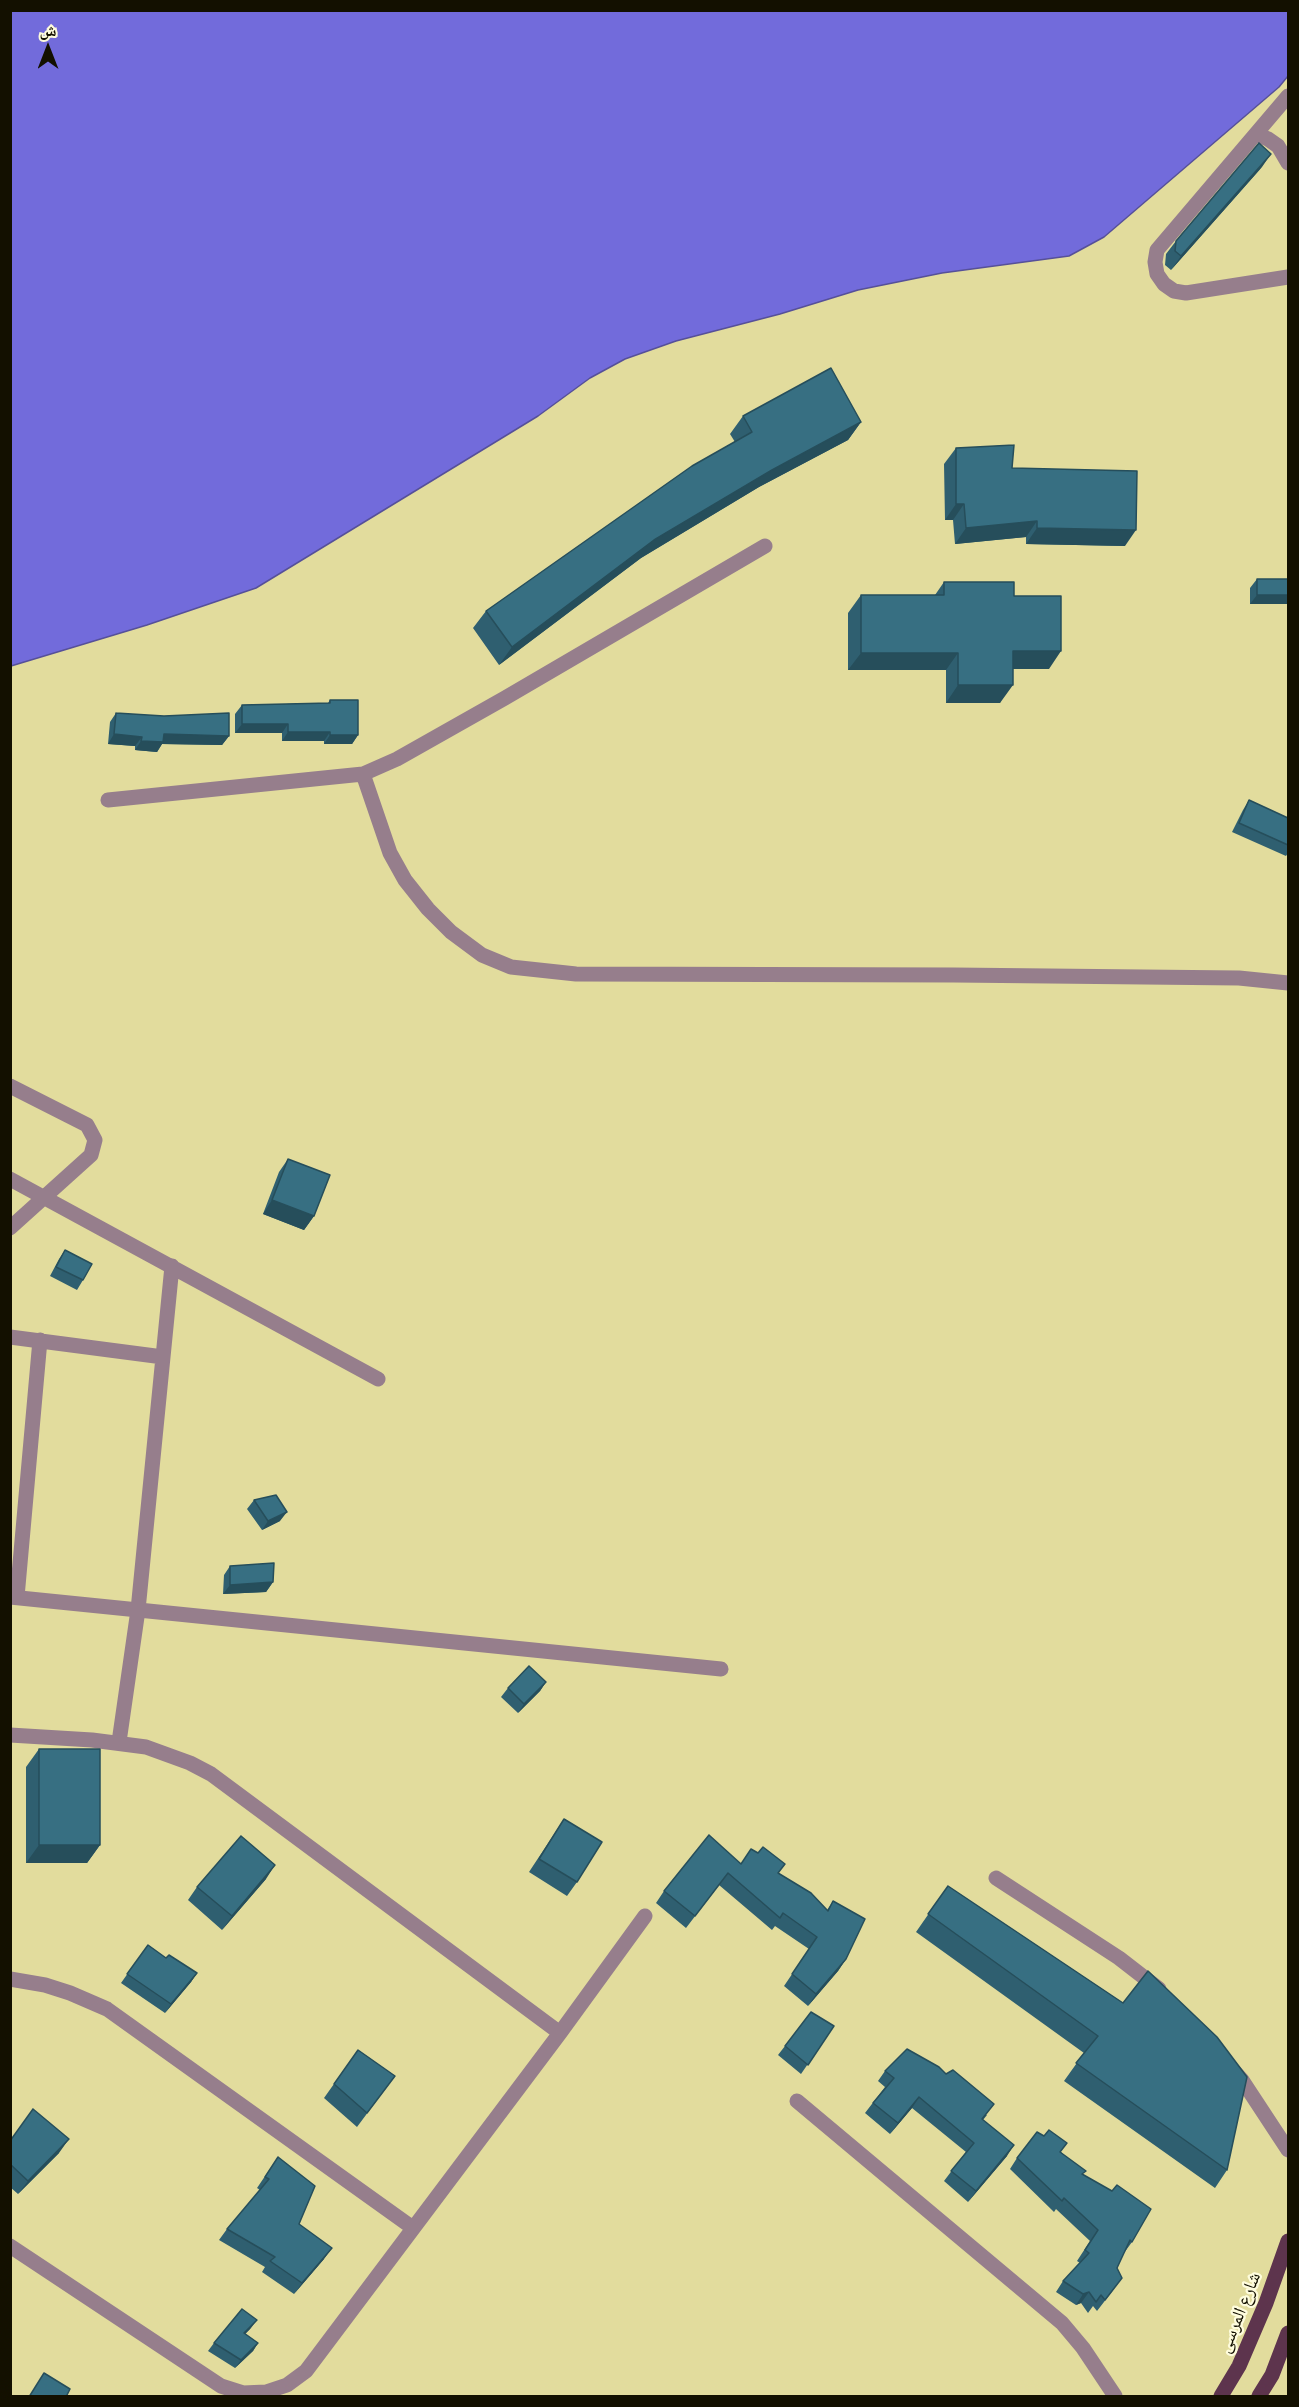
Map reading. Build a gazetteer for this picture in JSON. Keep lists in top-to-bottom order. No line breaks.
{"streets":{"main road":["شارع المرسى"]},"north":"top"}
